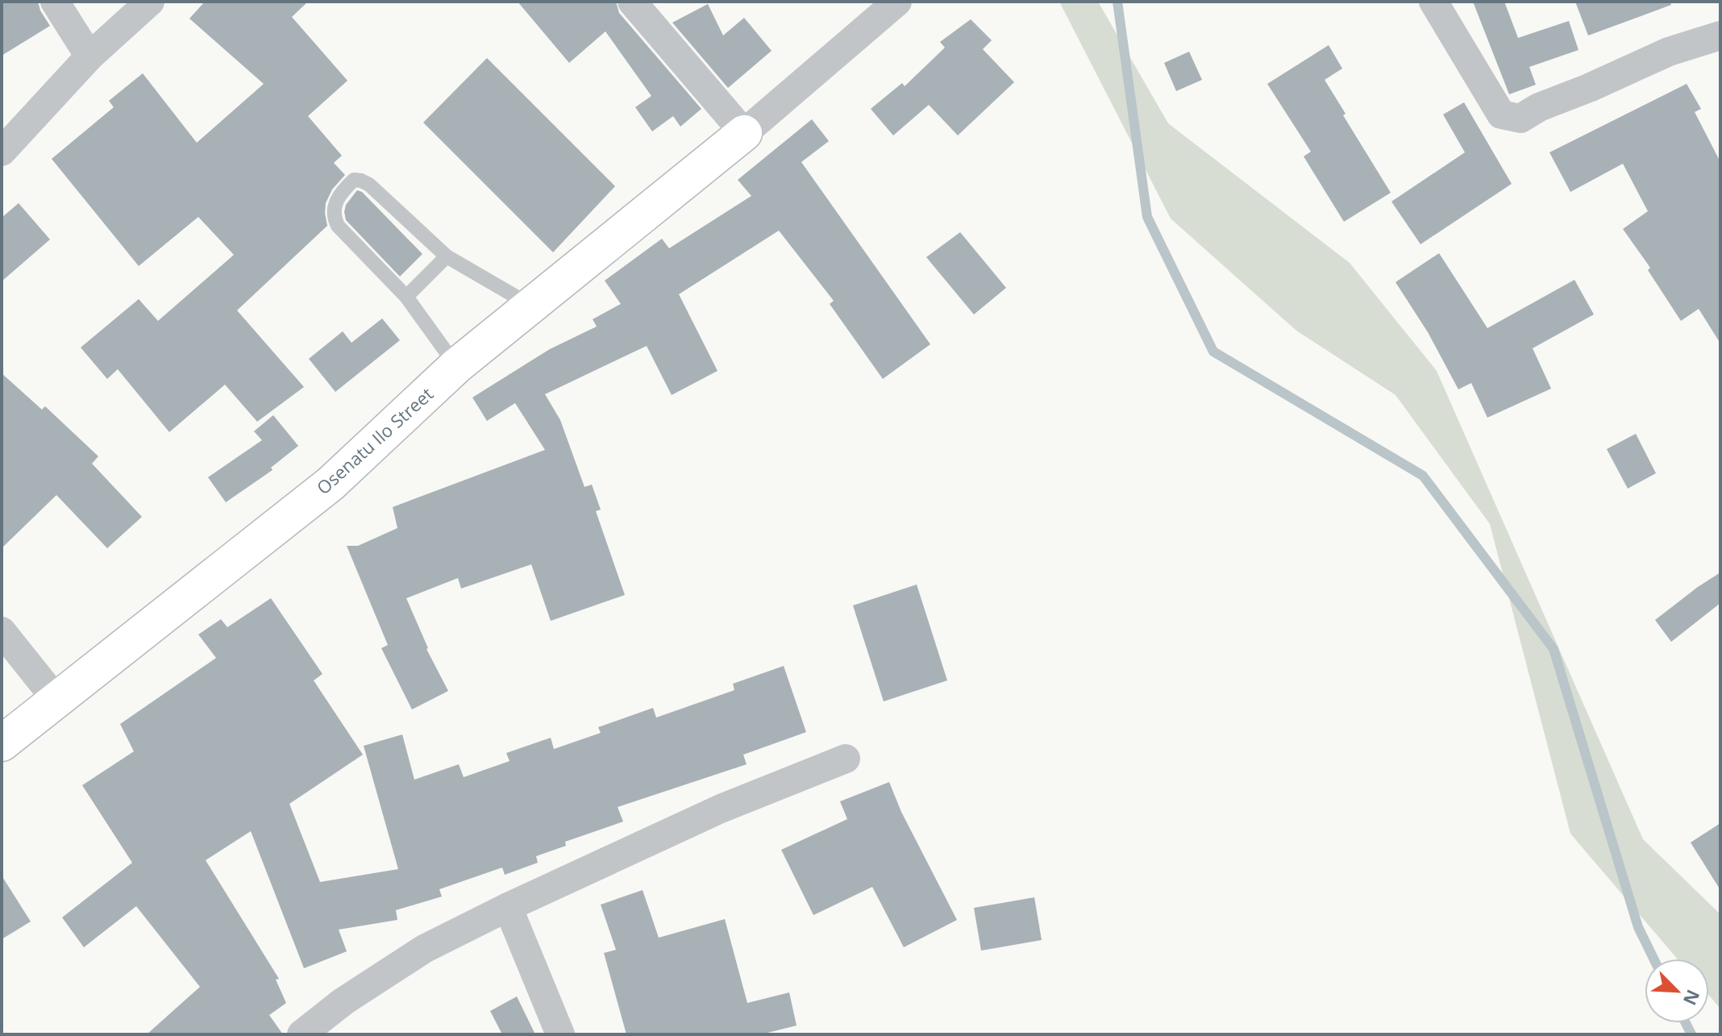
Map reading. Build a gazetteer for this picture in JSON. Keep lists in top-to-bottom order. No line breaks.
{"streets":{"street":["Osenatu Ilo Street"]},"north":"bottom right"}
